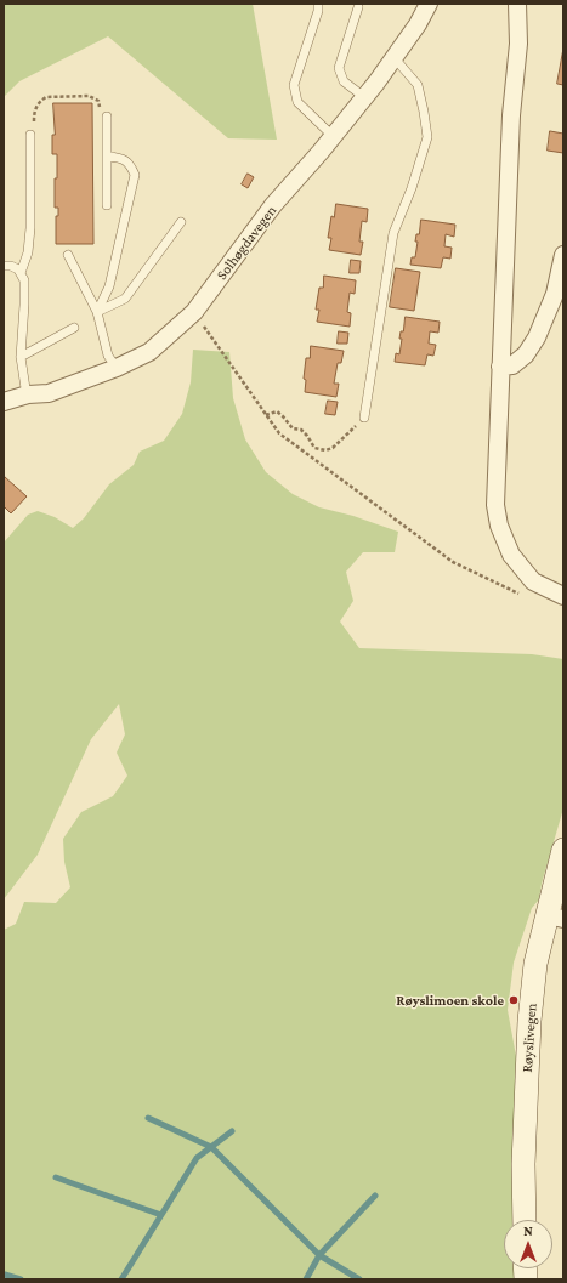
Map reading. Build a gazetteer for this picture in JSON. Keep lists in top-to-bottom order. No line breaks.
{"streets":{"street":["Solhøgdavegen","Røyslivegen"]},"places":["Røyslimoen skole"],"north":"top"}
